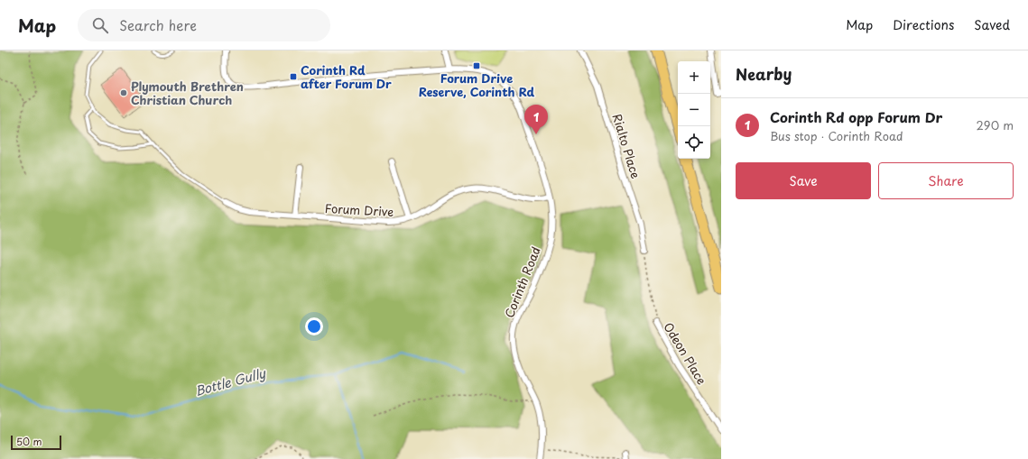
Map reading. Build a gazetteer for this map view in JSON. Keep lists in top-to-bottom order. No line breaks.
{"streets":{"street":["Rialto Place","Forum Drive","Corinth Road","Odeon Place"]},"crossings":[["Forum Drive","Corinth Road"]],"water":["Bottle Gully"],"places":{"transit":["Forum Drive Reserve, Corinth Rd","Corinth Rd after Forum Dr"],"other":["Plymouth Brethren Christian Church"]},"scale_bar":"50 m","page":{"header":"Map","search":"Search here","nav":["Map","Directions","Saved"],"heading":"Nearby","map_buttons":["+","−"],"list":[{"mark":"1","name":"Corinth Rd opp Forum Dr","note":"Bus stop · Corinth Road","value":"290 m"}],"pins":"1","buttons":["Save","Share"],"scale":"50 m"}}
